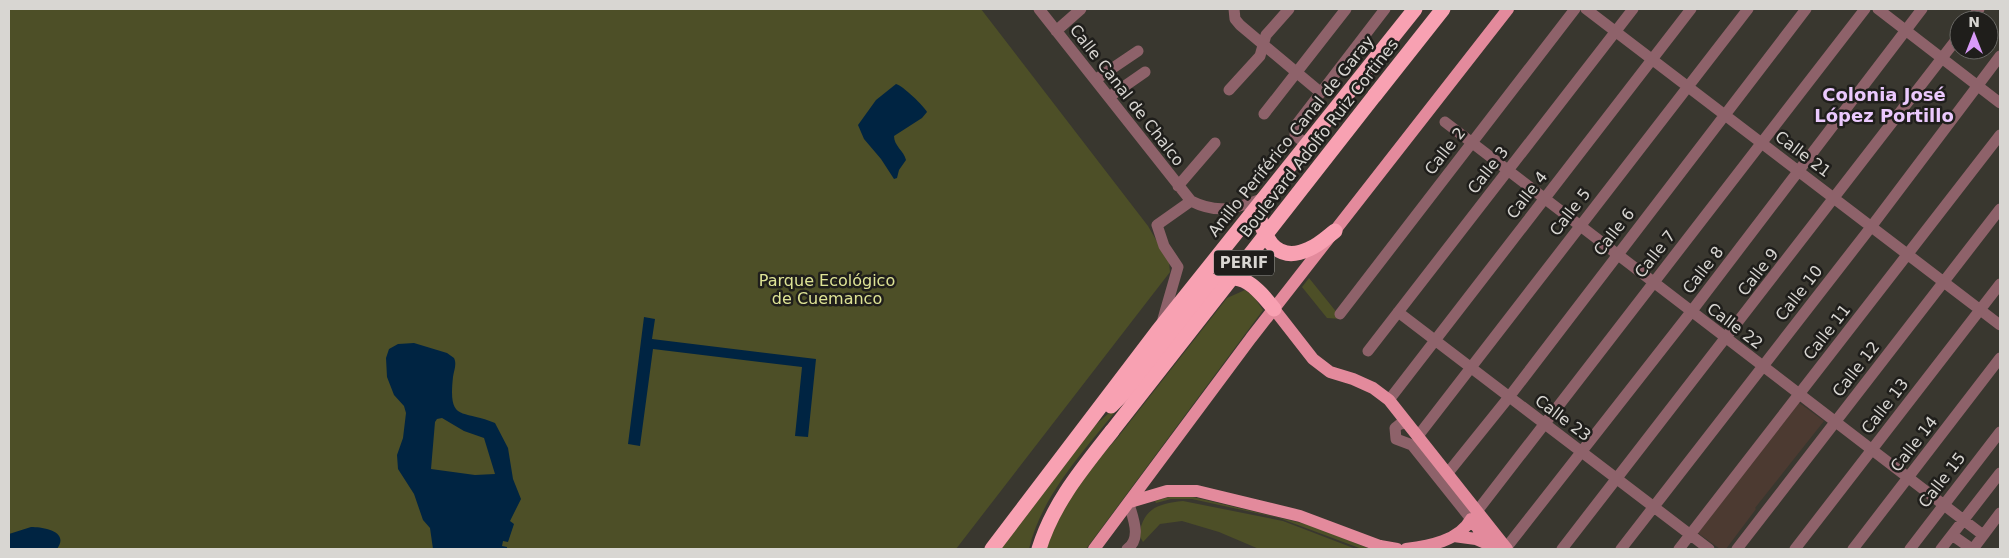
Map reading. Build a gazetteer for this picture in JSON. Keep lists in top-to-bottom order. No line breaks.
{"streets":{"highway":["Anillo Periférico Canal de Garay","Boulevard Adolfo Ruiz Cortines","PERIF"],"street":["Calle Canal de Chalco","Calle 2","Calle 21","Calle 3","Calle 4","Calle 5","Calle 6","Calle 7","Calle 8","Calle 9","Calle 10","Calle 22","Calle 11","Calle 12","Calle 13","Calle 23","Calle 14","Calle 15"]},"crossings":[["Calle Canal de Chalco","Anillo Periférico Canal de Garay"],["Anillo Periférico Canal de Garay","PERIF"],["Calle 2","Calle 22"],["Calle 21","Calle 3"],["Calle 21","Calle 4"],["Calle 21","Calle 5"],["Calle 21","Calle 6"],["Calle 21","Calle 7"],["Calle 21","Calle 8"],["Calle 21","Calle 9"],["Calle 21","Calle 10"],["Calle 21","Calle 11"],["Calle 21","Calle 12"],["Calle 21","Calle 13"],["Calle 3","Calle 22"],["Calle 3","Calle 23"],["Calle 4","Calle 22"],["Calle 4","Calle 23"],["Calle 5","Calle 22"],["Calle 5","Calle 23"],["Calle 6","Calle 22"],["Calle 6","Calle 23"],["Calle 7","Calle 22"],["Calle 7","Calle 23"],["Calle 8","Calle 22"],["Calle 8","Calle 23"],["Calle 9","Calle 22"],["Calle 9","Calle 23"],["Calle 10","Calle 22"],["Calle 10","Calle 23"],["Calle 22","Calle 11"],["Calle 22","Calle 12"],["Calle 22","Calle 13"],["Calle 22","Calle 14"],["Calle 22","Calle 15"],["Calle 11","Calle 23"]],"districts":["Colonia José López Portillo"],"parks":["Parque Ecológico de Cuemanco"],"north":"top"}
